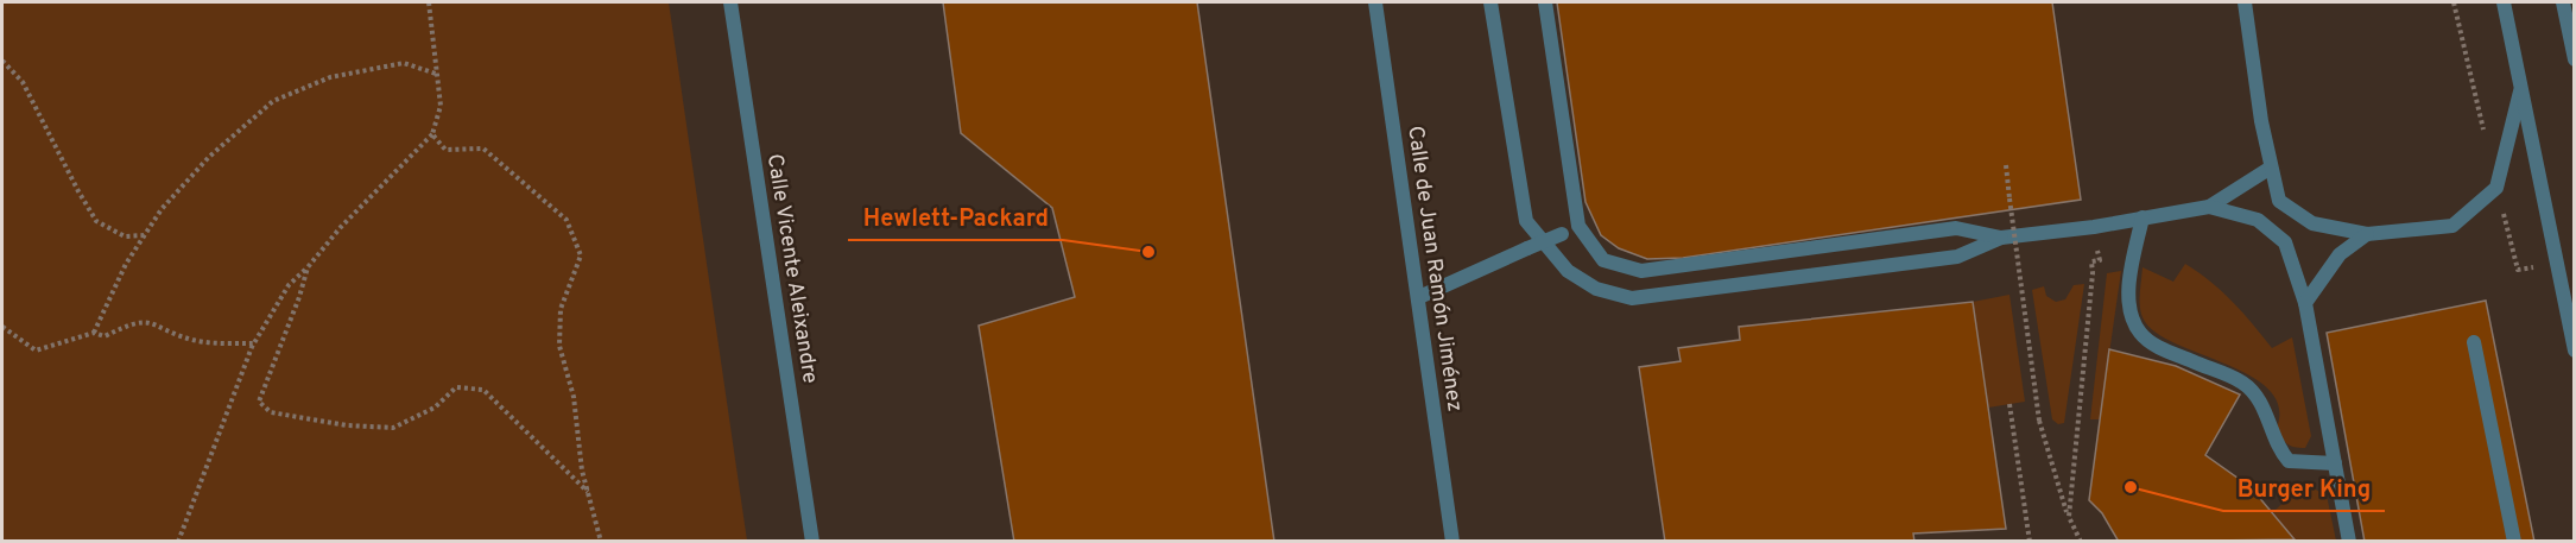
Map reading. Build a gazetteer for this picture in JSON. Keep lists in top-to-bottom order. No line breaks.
{"streets":{"street":["Calle Vicente Aleixandre","Calle de Juan Ramón Jiménez"]},"places":["Hewlett-Packard","Burger King"]}
